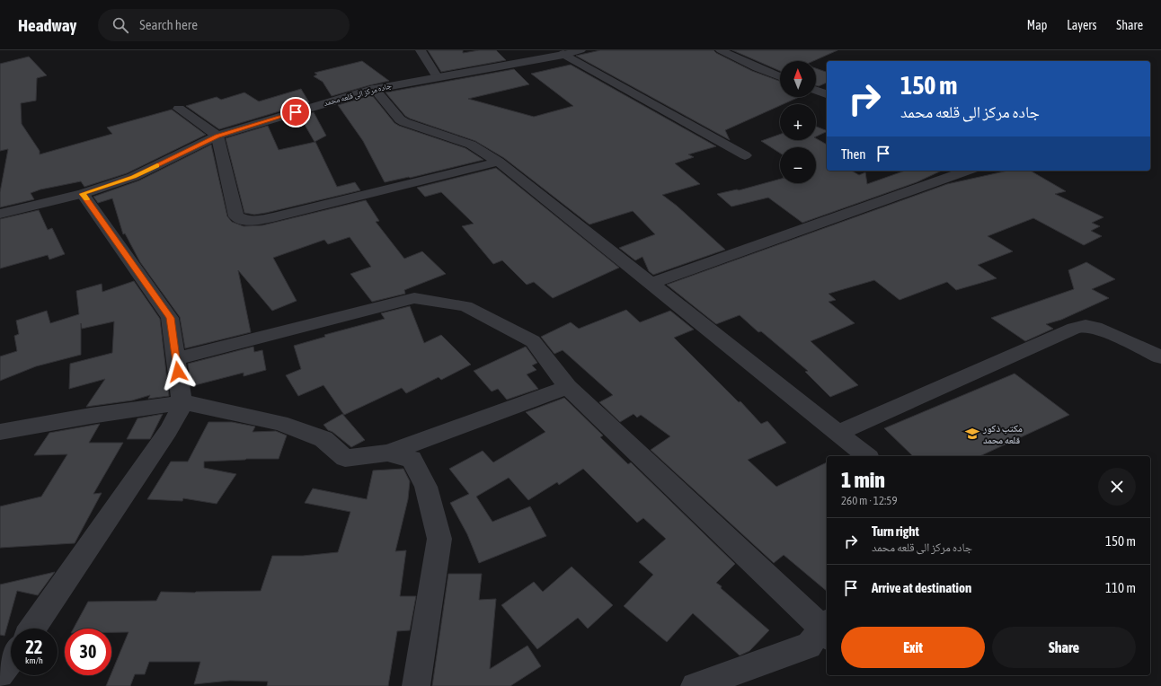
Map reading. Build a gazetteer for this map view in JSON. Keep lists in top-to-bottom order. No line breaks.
{"streets":{"street":["جاده مرکز الی قلعه محمد"]},"places":{"school or university":["مکتب ذکور قلعه محمد"]},"north":"top","page":{"header":"Headway","search":"Search here","nav":["Map","Layers","Share"],"map_buttons":["+","−"],"turn":["150 m","جاده مرکز الی قلعه محمد"],"then":"Then","heading":["1 min","260 m · 12:59"],"list":[{"name":"Turn right","note":"جاده مرکز الی قلعه محمد","value":"150 m"},{"name":"Arrive at destination","value":"110 m"}],"buttons":["Exit","Share"],"speed":"22 km/h","limit":"30"}}
